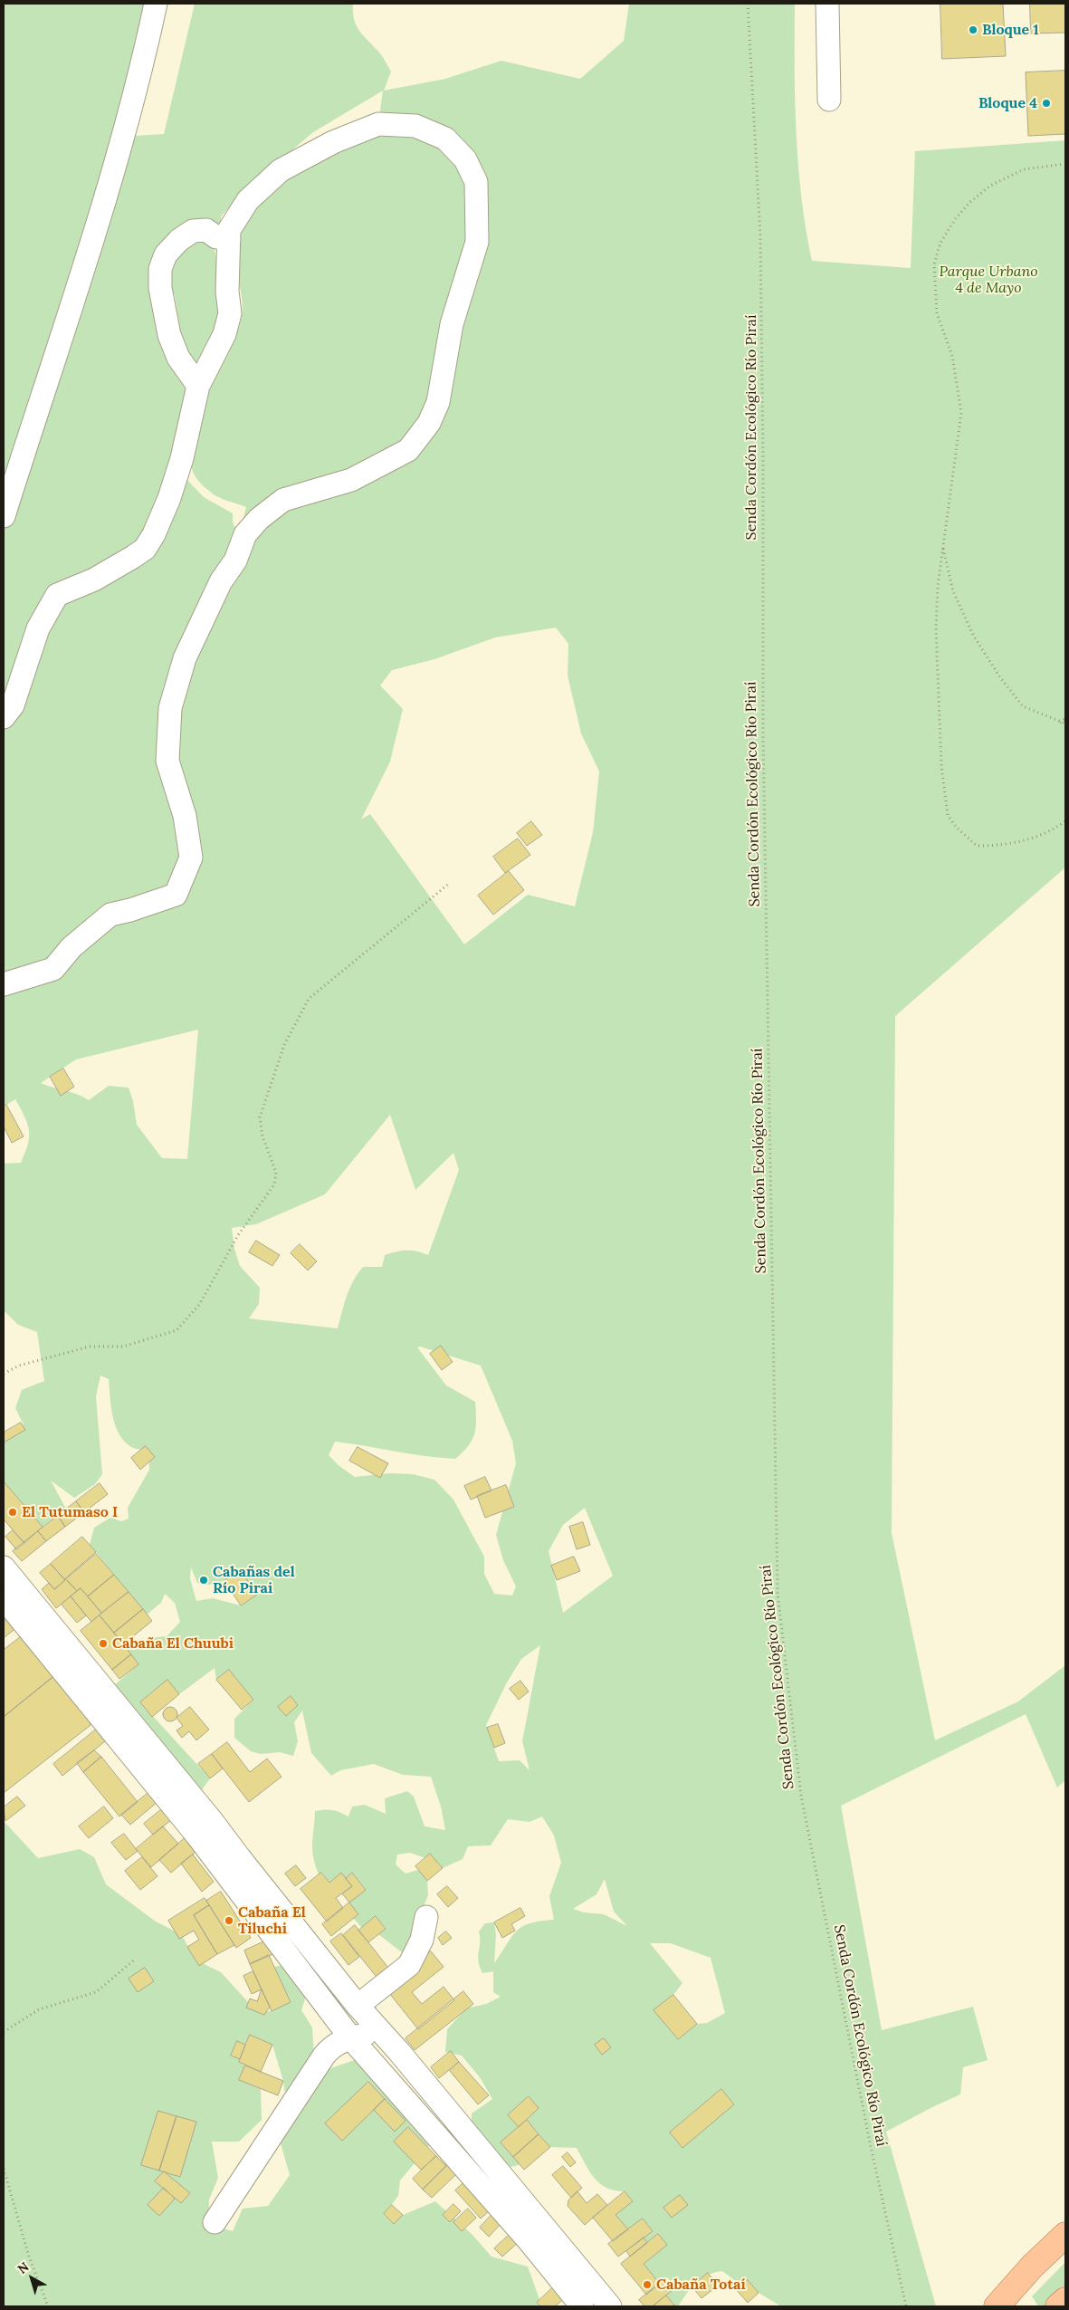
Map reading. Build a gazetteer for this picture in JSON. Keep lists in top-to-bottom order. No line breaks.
{"streets":{"path":["Senda Cordón Ecológico Río Piraí"]},"parks":["Parque Urbano 4 de Mayo"],"places":["Bloque 1","Bloque 4","El Tutumaso I","Cabañas del Río Pirai","Cabaña El Chuubi","Cabaña El Tiluchi","Cabaña Totaí"],"north":"top left"}
